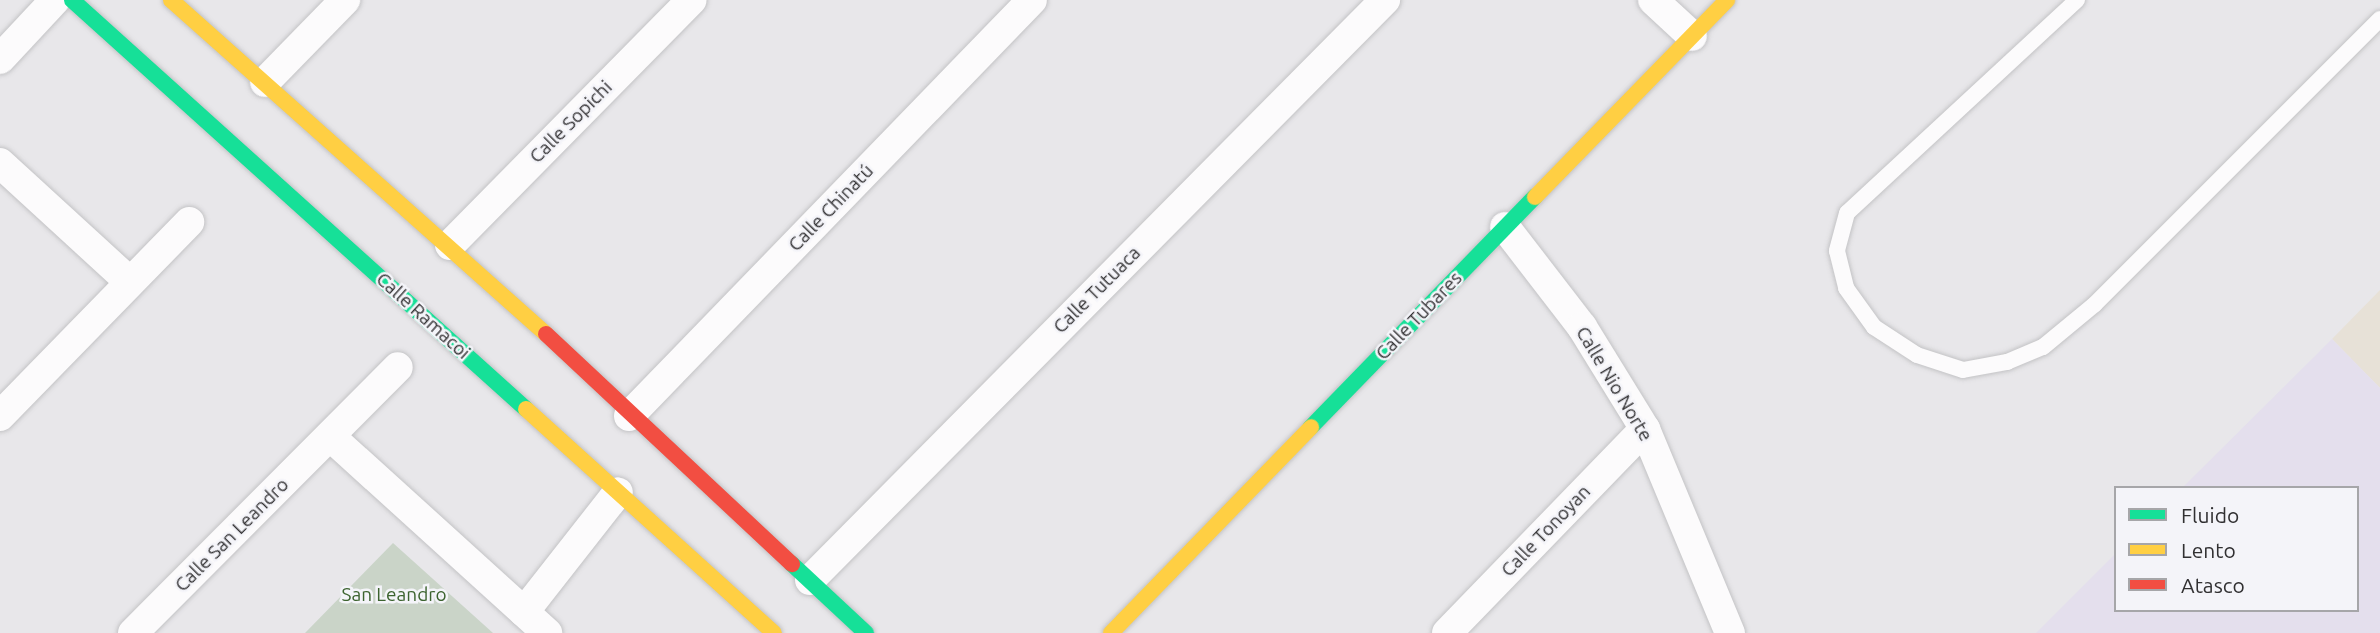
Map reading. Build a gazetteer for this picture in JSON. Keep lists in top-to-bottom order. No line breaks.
{"streets":{"street":["Calle Sopichi","Calle Chinatú","Calle Tutuaca","Calle Ramacoi","Calle Tubares","Calle Nio Norte","Calle Tonoyan","Calle San Leandro"]},"crossings":[["Calle Tubares","Calle Nio Norte"],["Calle Nio Norte","Calle Tonoyan"]],"parks":["San Leandro"],"legend":["Fluido","Lento","Atasco"]}
